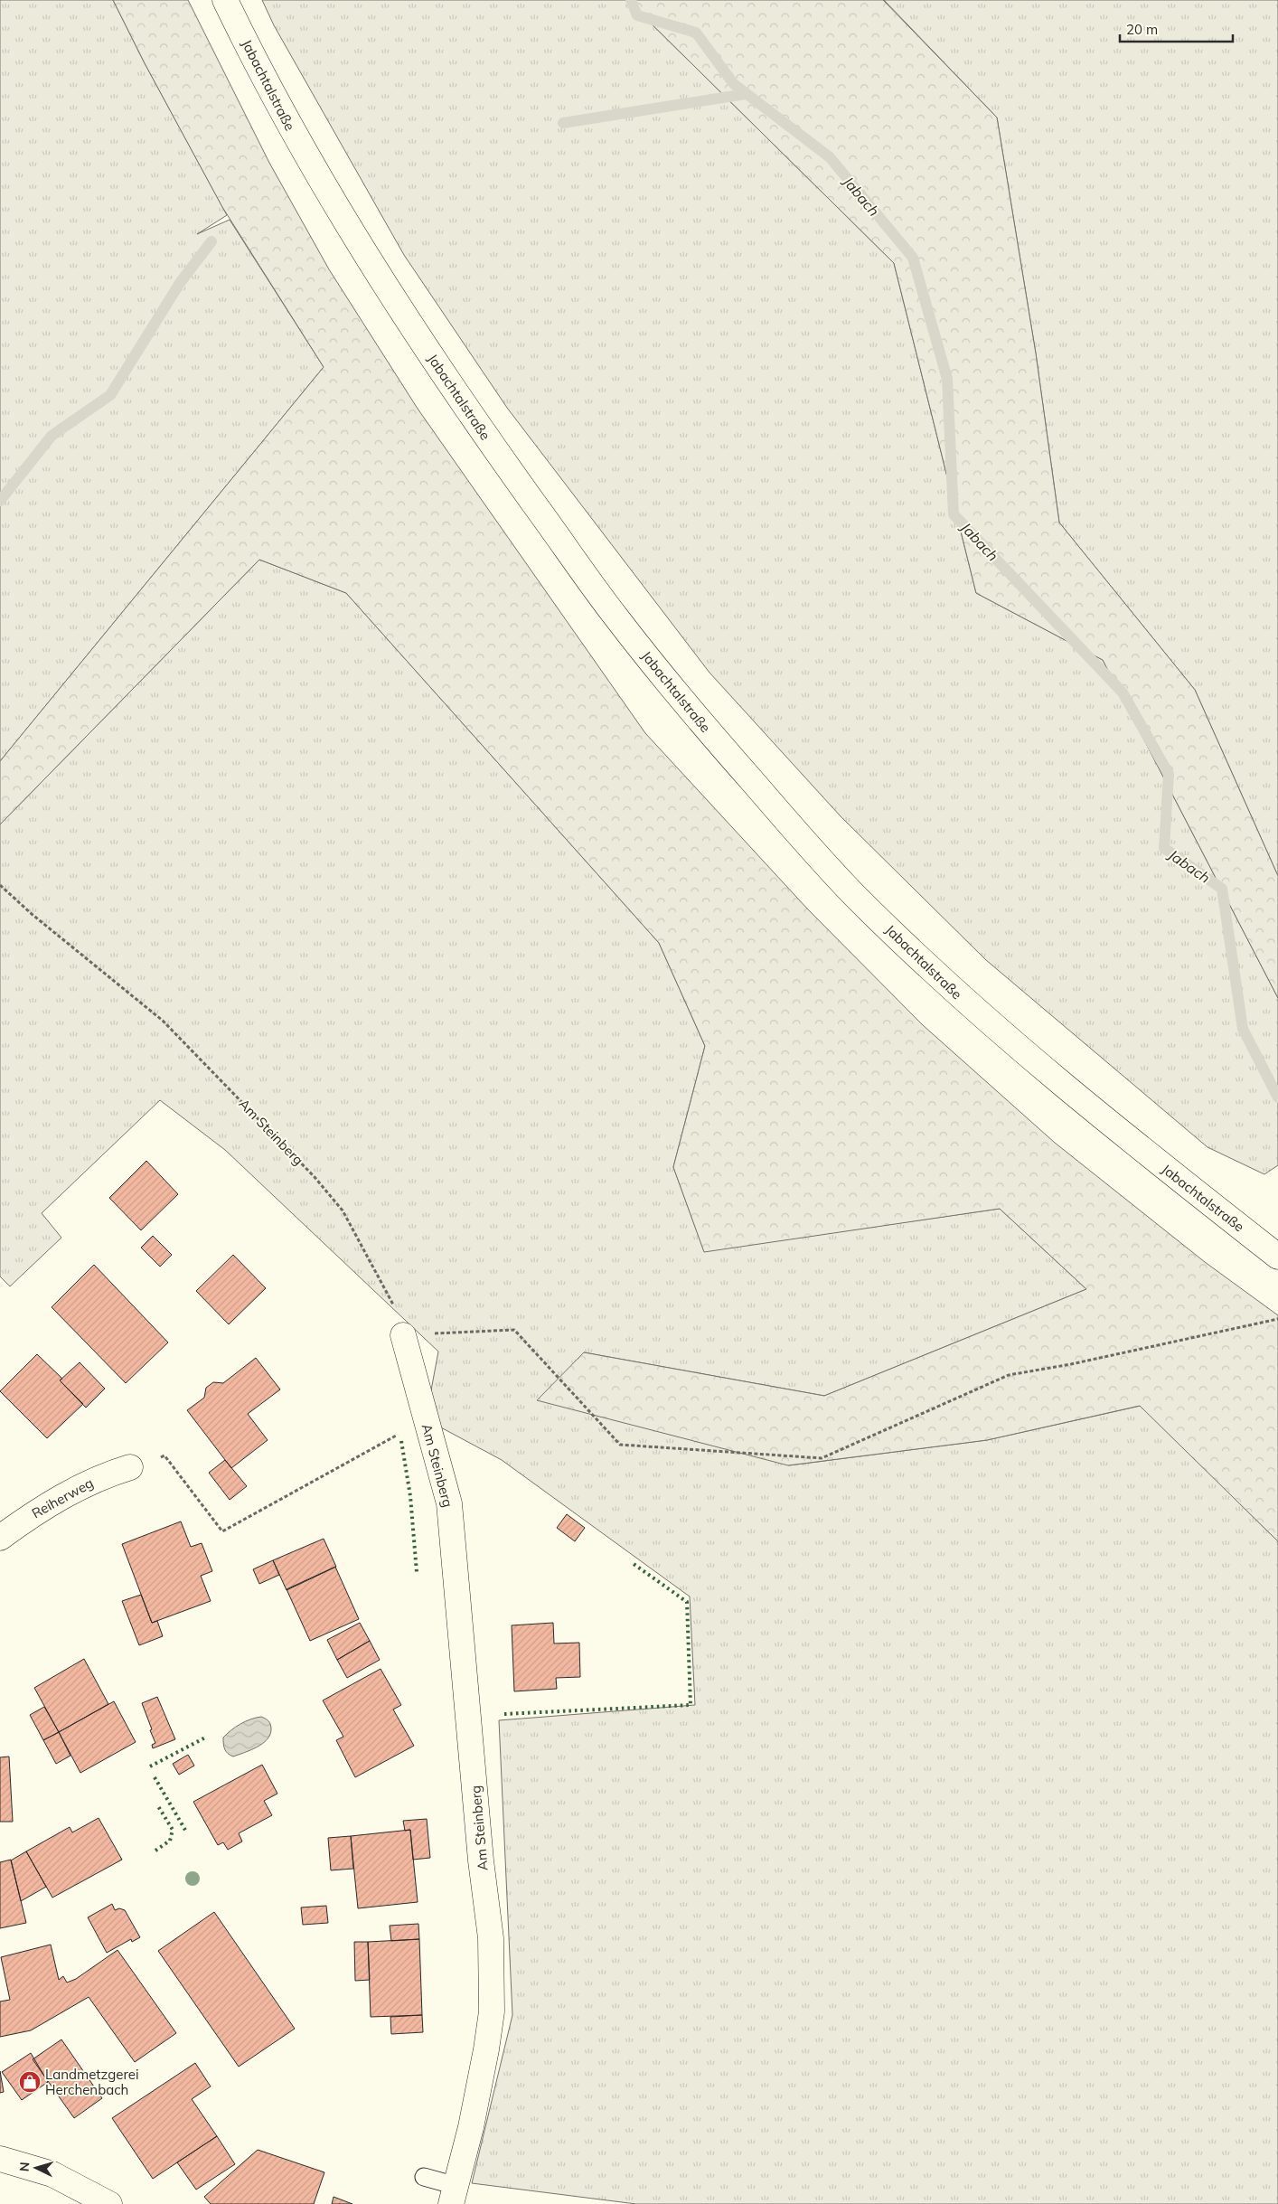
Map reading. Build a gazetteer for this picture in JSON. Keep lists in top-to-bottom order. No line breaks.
{"streets":{"main road":["Jabachtalstraße","Am Steinberg","Reiherweg"]},"water":["Jabach"],"places":{"shop":["Landmetzgerei Herchenbach"]},"scale_bar":"20 m","north":"left"}
